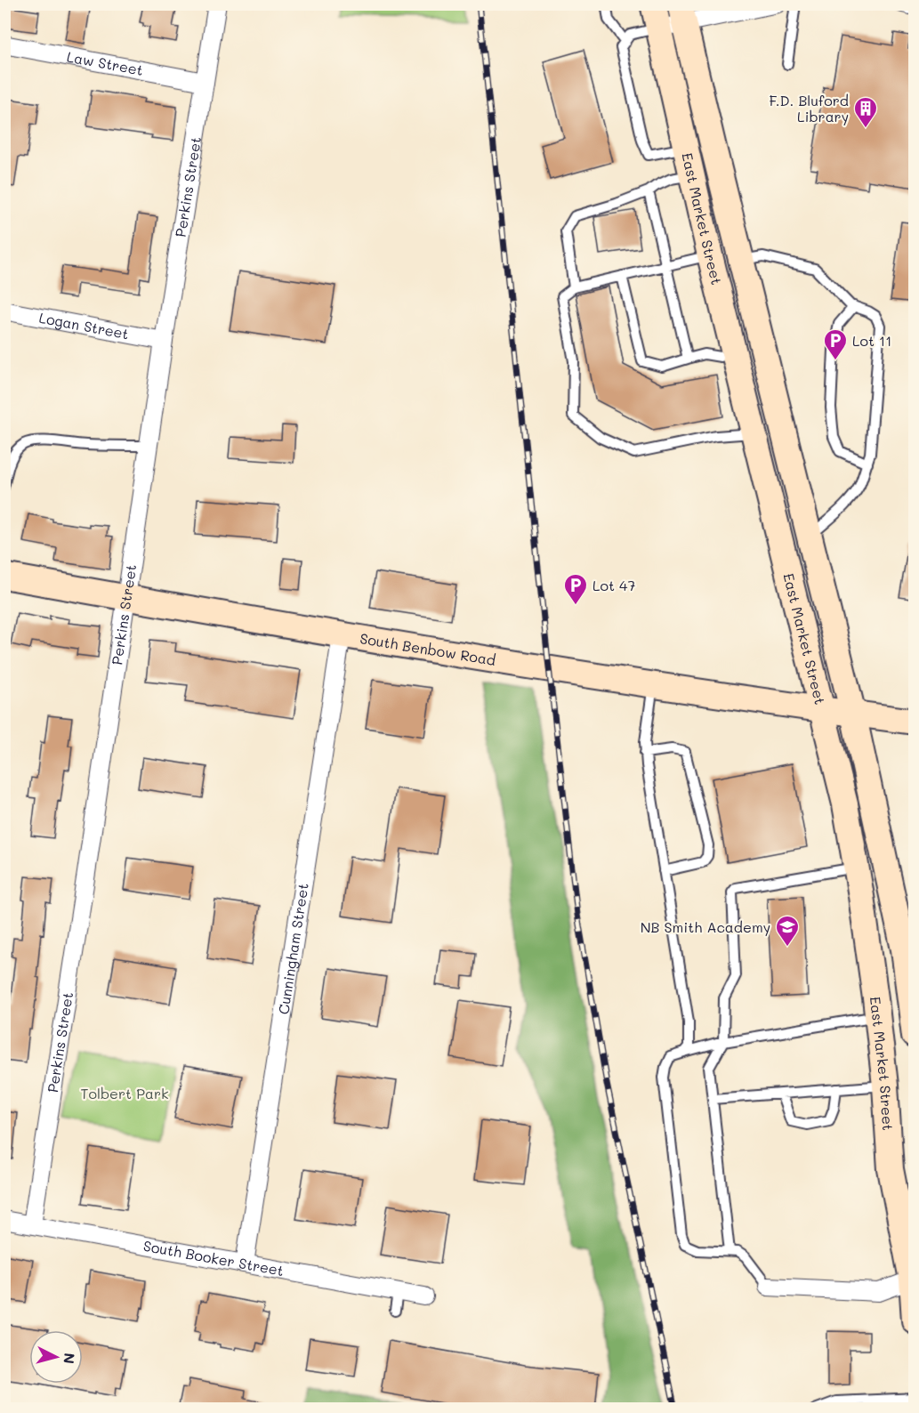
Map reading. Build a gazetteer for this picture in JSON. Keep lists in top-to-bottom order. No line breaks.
{"streets":{"main road":["East Market Street","South Benbow Road"],"street":["Law Street","Perkins Street","Logan Street","Cunningham Street","South Booker Street"]},"crossings":[["Law Street","Perkins Street"],["Perkins Street","Logan Street"],["Perkins Street","South Benbow Road"],["Perkins Street","South Booker Street"],["East Market Street","South Benbow Road"],["South Benbow Road","Cunningham Street"],["Cunningham Street","South Booker Street"]],"parks":["Tolbert Park"],"places":{"building":["F.D. Bluford Library"],"parking":["Lot 11","Lot 47"],"school or university":["NB Smith Academy"]},"north":"right"}
